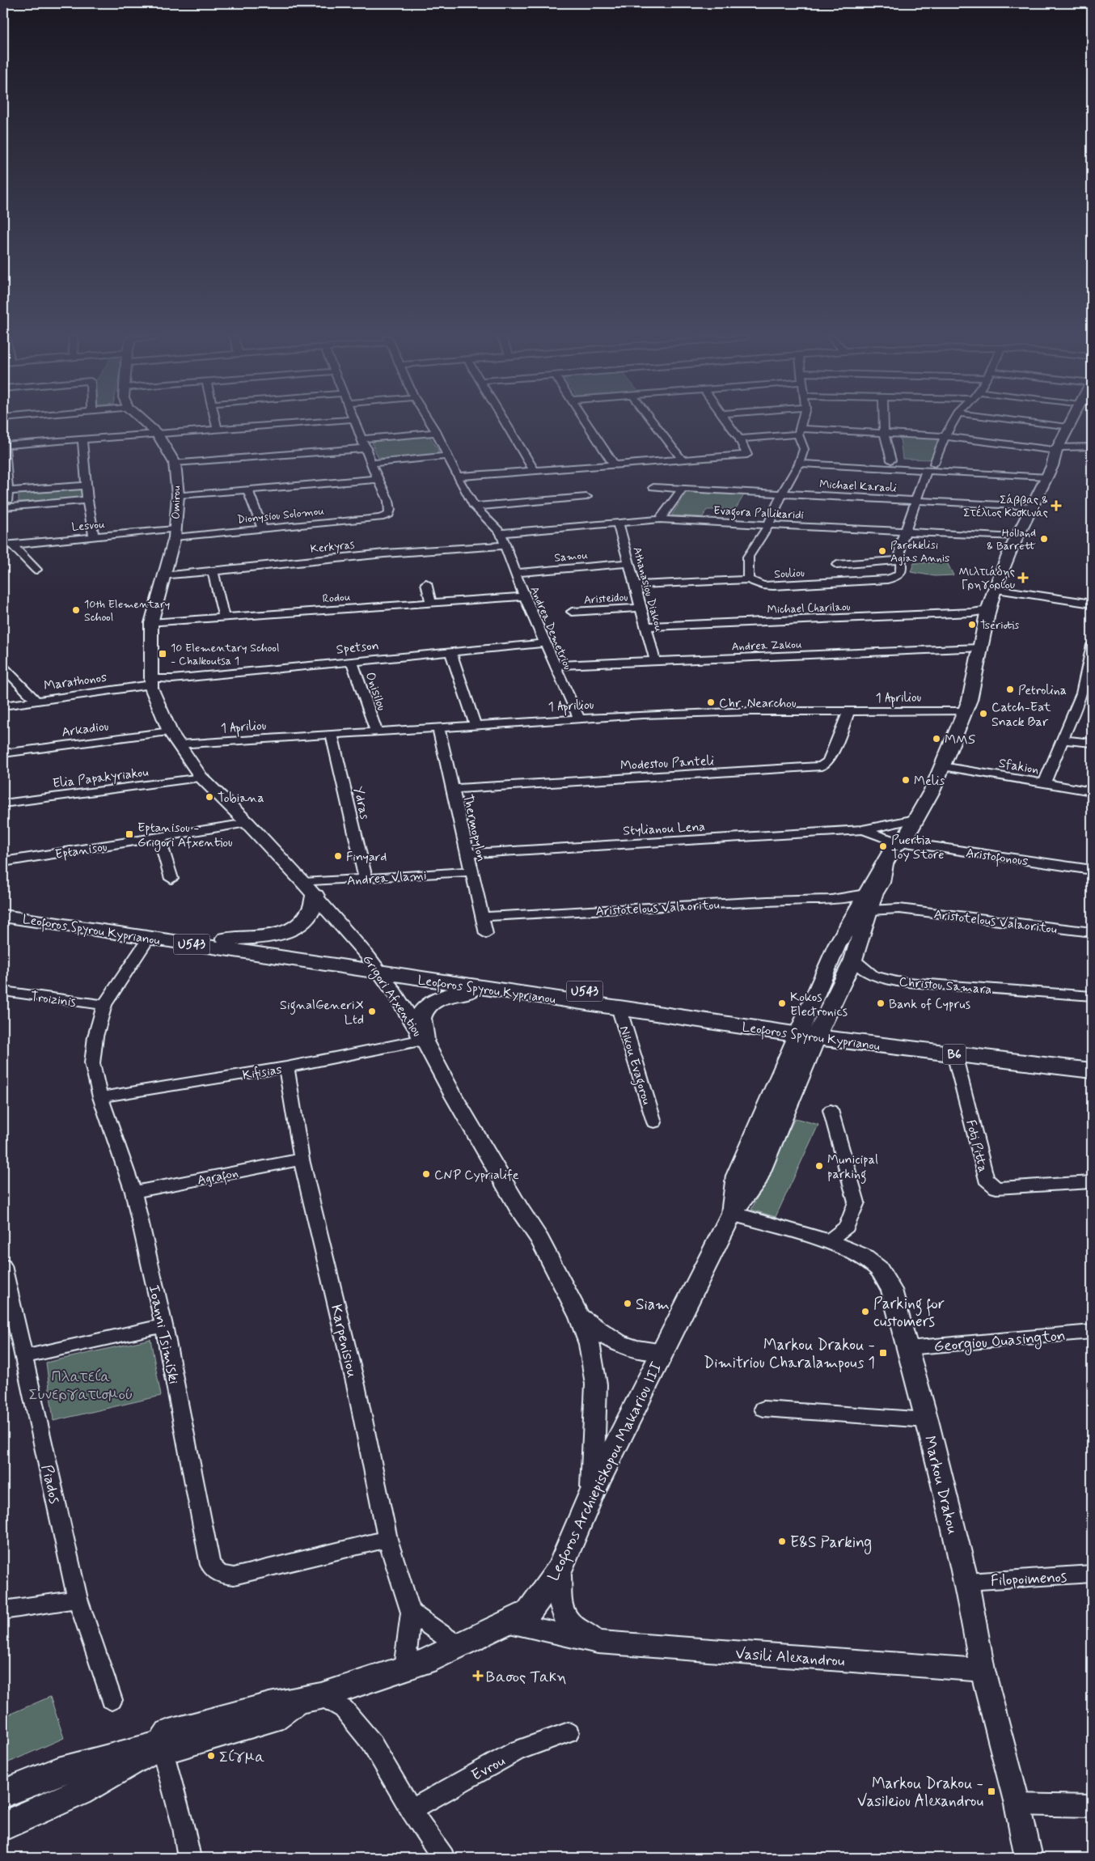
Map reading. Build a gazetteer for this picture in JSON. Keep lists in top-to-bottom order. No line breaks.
{"streets":{"main road":["Leoforos Spyrou Kyprianou","U543","B6","Leoforos Archiepiskopou Makariou III"],"street":["Michael Karaoli","Omirou","Evagora Pallikaridi","Dionysiou Solomou","Lesvou","Kerkyras","Samou","Souliou","Athanasiou Diakou","Rodou","Aristeidou","Michael Charilaou","Andrea Demetriou","Andrea Zakou","Spetson","Marathonos","Onisilou","1 Apriliou","Arkadiou","Modestou Panteli","Sfakion","Elia Papakyriakou","Ydras","Thermopylon","Stylianou Lena","Eptanisou","Aristofonous","Andrea Vlami","Aristotelous Valaoritou","Christou Samara","Grigori Afxentiou","Troizinis","Nikou Evagorou","Kifisias","Foti Pitta","Agrafon","Ioanni Tsimiski","Georgiou Ouasington","Karpenisiou","Piados","Markou Drakou","Filopoimenos","Vasili Alexandrou","Evrou"]},"crossings":[["Michael Karaoli","Souliou"],["Michael Karaoli","Leoforos Archiepiskopou Makariou III"],["Omirou","Dionysiou Solomou"],["Omirou","Lesvou"],["Omirou","Kerkyras"],["Omirou","Rodou"],["Omirou","Spetson"],["Omirou","Marathonos"],["Omirou","Grigori Afxentiou"],["Evagora Pallikaridi","Souliou"],["Evagora Pallikaridi","Athanasiou Diakou"],["Evagora Pallikaridi","Andrea Demetriou"],["Evagora Pallikaridi","Leoforos Archiepiskopou Makariou III"],["Dionysiou Solomou","Lesvou"],["Kerkyras","Andrea Demetriou"],["Samou","Athanasiou Diakou"],["Samou","Andrea Demetriou"],["Souliou","Athanasiou Diakou"],["Athanasiou Diakou","Aristeidou"],["Athanasiou Diakou","Michael Charilaou"],["Athanasiou Diakou","Andrea Zakou"],["Rodou","Andrea Demetriou"],["Michael Charilaou","Leoforos Archiepiskopou Makariou III"],["Andrea Demetriou","Andrea Zakou"],["Andrea Demetriou","Spetson"],["Andrea Demetriou","1 Apriliou"],["Andrea Zakou","Leoforos Archiepiskopou Makariou III"],["Spetson","Marathonos"],["Spetson","Onisilou"],["Spetson","Grigori Afxentiou"],["Marathonos","Grigori Afxentiou"],["Onisilou","1 Apriliou"],["1 Apriliou","Modestou Panteli"],["1 Apriliou","Ydras"],["1 Apriliou","Thermopylon"],["1 Apriliou","Grigori Afxentiou"],["1 Apriliou","Leoforos Archiepiskopou Makariou III"],["Arkadiou","Grigori Afxentiou"],["Modestou Panteli","Thermopylon"],["Sfakion","Leoforos Archiepiskopou Makariou III"],["Elia Papakyriakou","Grigori Afxentiou"],["Ydras","Andrea Vlami"],["Thermopylon","Stylianou Lena"],["Thermopylon","Andrea Vlami"],["Thermopylon","Aristotelous Valaoritou"],["Stylianou Lena","Aristofonous"],["Stylianou Lena","Leoforos Archiepiskopou Makariou III"],["Eptanisou","Grigori Afxentiou"],["Aristofonous","Leoforos Archiepiskopou Makariou III"],["Andrea Vlami","Grigori Afxentiou"],["Aristotelous Valaoritou","Leoforos Archiepiskopou Makariou III"],["Leoforos Spyrou Kyprianou","Grigori Afxentiou"],["Leoforos Spyrou Kyprianou","Nikou Evagorou"],["Leoforos Spyrou Kyprianou","Foti Pitta"],["Leoforos Spyrou Kyprianou","Ioanni Tsimiski"],["Leoforos Spyrou Kyprianou","Leoforos Archiepiskopou Makariou III"],["Christou Samara","Leoforos Archiepiskopou Makariou III"],["Grigori Afxentiou","Kifisias"],["Grigori Afxentiou","Leoforos Archiepiskopou Makariou III"],["Troizinis","Ioanni Tsimiski"],["Kifisias","Ioanni Tsimiski"],["Kifisias","Karpenisiou"],["Agrafon","Ioanni Tsimiski"],["Agrafon","Karpenisiou"],["Ioanni Tsimiski","Karpenisiou"],["Georgiou Ouasington","Markou Drakou"],["Karpenisiou","Leoforos Archiepiskopou Makariou III"],["Leoforos Archiepiskopou Makariou III","Markou Drakou"],["Leoforos Archiepiskopou Makariou III","Vasili Alexandrou"],["Markou Drakou","Filopoimenos"],["Markou Drakou","Vasili Alexandrou"]],"parks":["Πλατεία Συνεργατισμού"],"places":{"health":["Σάββας & Στέλιος Κοσκινάς","Μιλτιάδης Γρηγορίου","Βασος Τακη"],"other":["Holland & Barrett","Parekklisi Agias Annis","10th Elementary School","Tseriotis","Petrolina","Chr. Nearchou","Catch-Eat Snack Bar","MMS","Melis","Tobiana","Puertia Toy Store","Finyard","Kokos Electronics","Bank of Cyprus","SignalGeneriX Ltd","Municipal parking","CNP Cyprialife","Siam","Parking for customers","E&S Parking","Σίγμα"],"transit":["10 Elementary School - Chalkoutsa 1","Eptanisou - Grigori Afxentiou","Markou Drakou - Dimitriou Charalampous 1","Markou Drakou - Vasileiou Alexandrou"]}}
